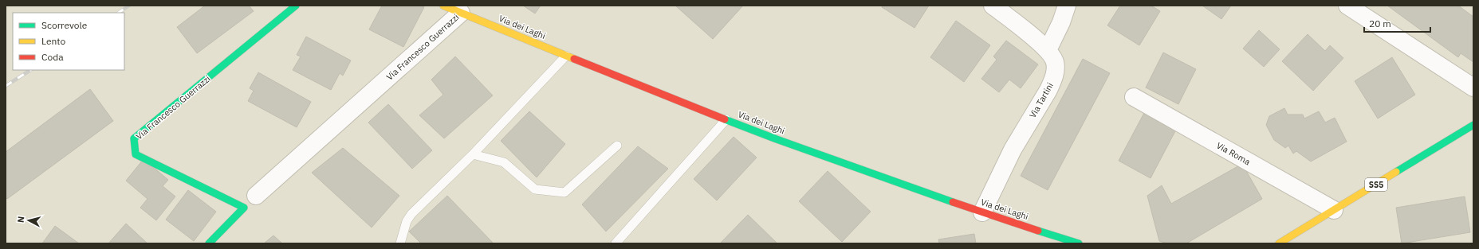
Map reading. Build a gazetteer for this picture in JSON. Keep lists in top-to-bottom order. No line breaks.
{"streets":{"street":["Via dei Laghi","Via Francesco Guerrazzi","Via Tartini","Via Roma","SS5"]},"crossings":[["Via dei Laghi","Via Francesco Guerrazzi"],["Via dei Laghi","Via Tartini"],["Via Roma","SS5"]],"legend":["Scorrevole","Lento","Coda"],"scale_bar":"20 m","north":"left"}
